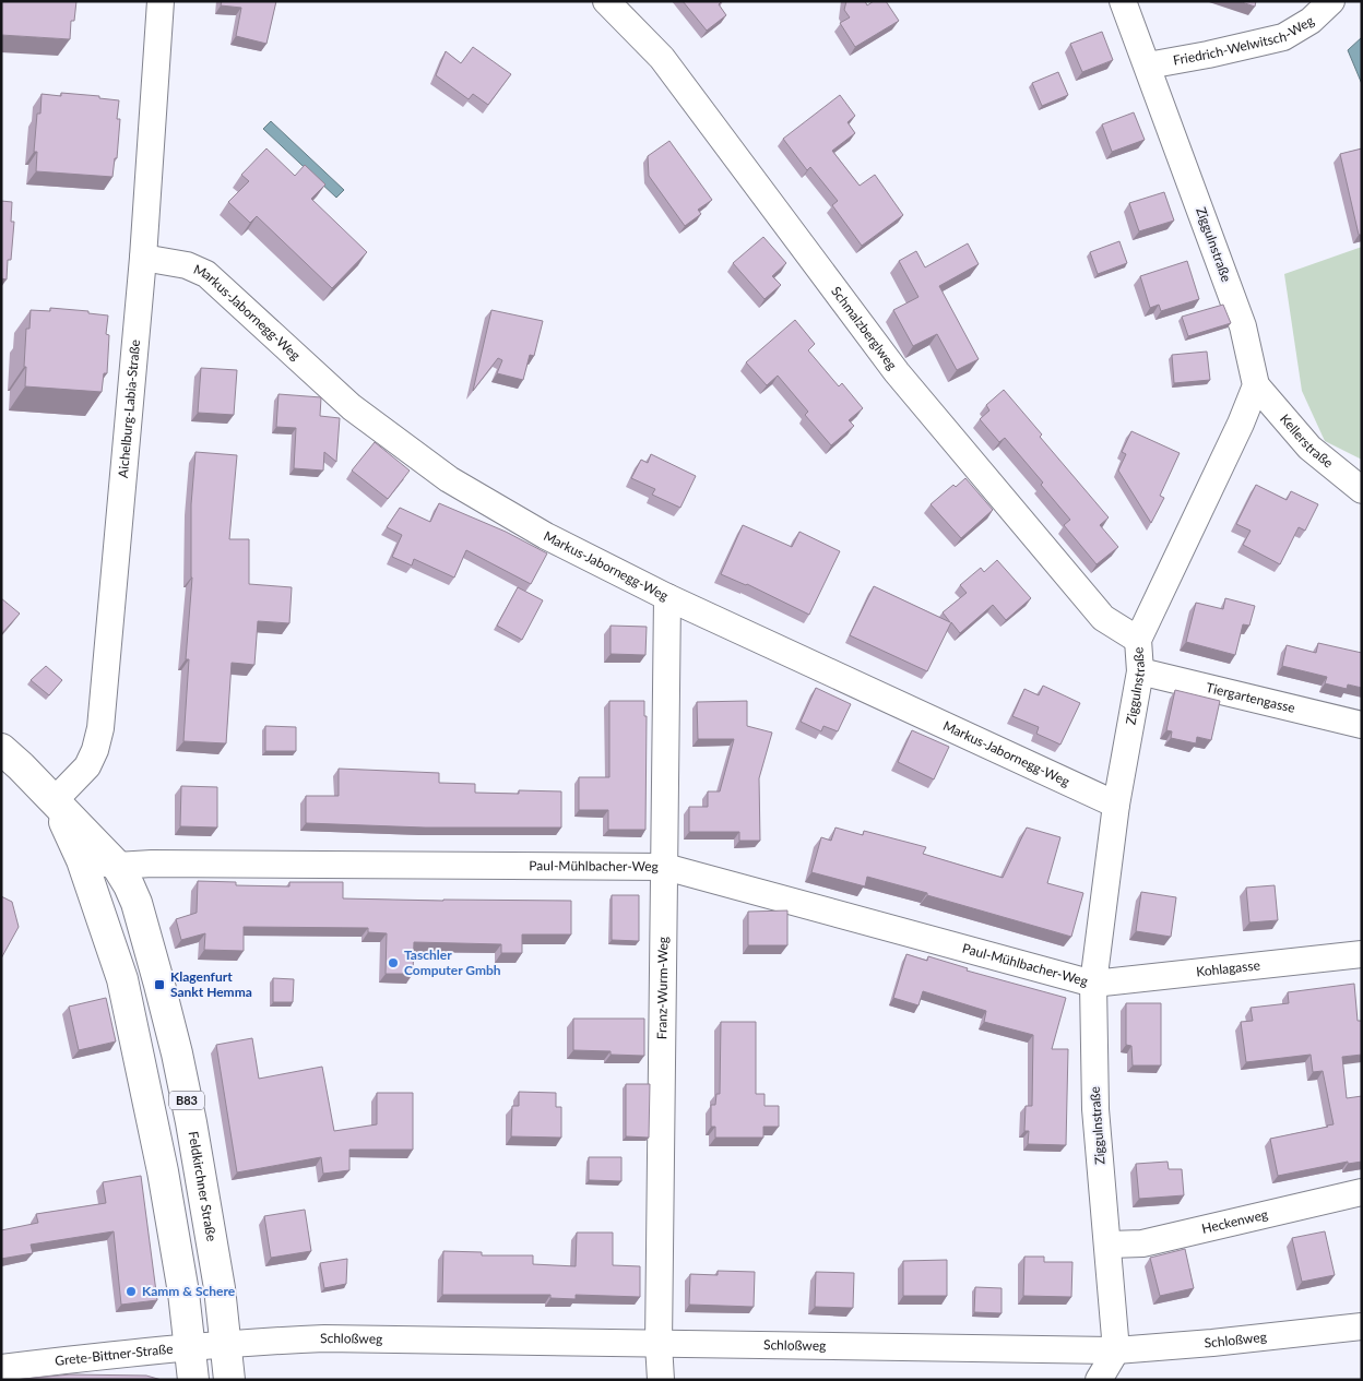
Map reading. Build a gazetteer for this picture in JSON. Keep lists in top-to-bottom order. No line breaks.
{"streets":{"main road":["B83","Feldkirchner Straße"],"street":["Friedrich-Welwitsch-Weg","Ziggulnstraße","Markus-Jabornegg-Weg","Schmalzberglweg","Aichelburg-Labia-Straße","Kellerstraße","Tiergartengasse","Paul-Mühlbacher-Weg","Kohlagasse","Franz-Wurm-Weg","Heckenweg","Schloßweg","Grete-Bittner-Straße"]},"crossings":[["Friedrich-Welwitsch-Weg","Ziggulnstraße"],["Ziggulnstraße","Markus-Jabornegg-Weg"],["Ziggulnstraße","Schmalzberglweg"],["Ziggulnstraße","Kellerstraße"],["Ziggulnstraße","Tiergartengasse"],["Ziggulnstraße","Paul-Mühlbacher-Weg"],["Ziggulnstraße","Kohlagasse"],["Ziggulnstraße","Heckenweg"],["Ziggulnstraße","Schloßweg"],["Markus-Jabornegg-Weg","Aichelburg-Labia-Straße"],["Markus-Jabornegg-Weg","Franz-Wurm-Weg"],["Aichelburg-Labia-Straße","Feldkirchner Straße"],["Paul-Mühlbacher-Weg","Kohlagasse"],["Paul-Mühlbacher-Weg","Franz-Wurm-Weg"],["Paul-Mühlbacher-Weg","Feldkirchner Straße"],["Franz-Wurm-Weg","Schloßweg"],["Feldkirchner Straße","Schloßweg"],["Feldkirchner Straße","Grete-Bittner-Straße"],["Schloßweg","Grete-Bittner-Straße"]],"places":{"other":["Taschler Computer Gmbh","Kamm & Schere"],"transit":["Klagenfurt Sankt Hemma"]}}
